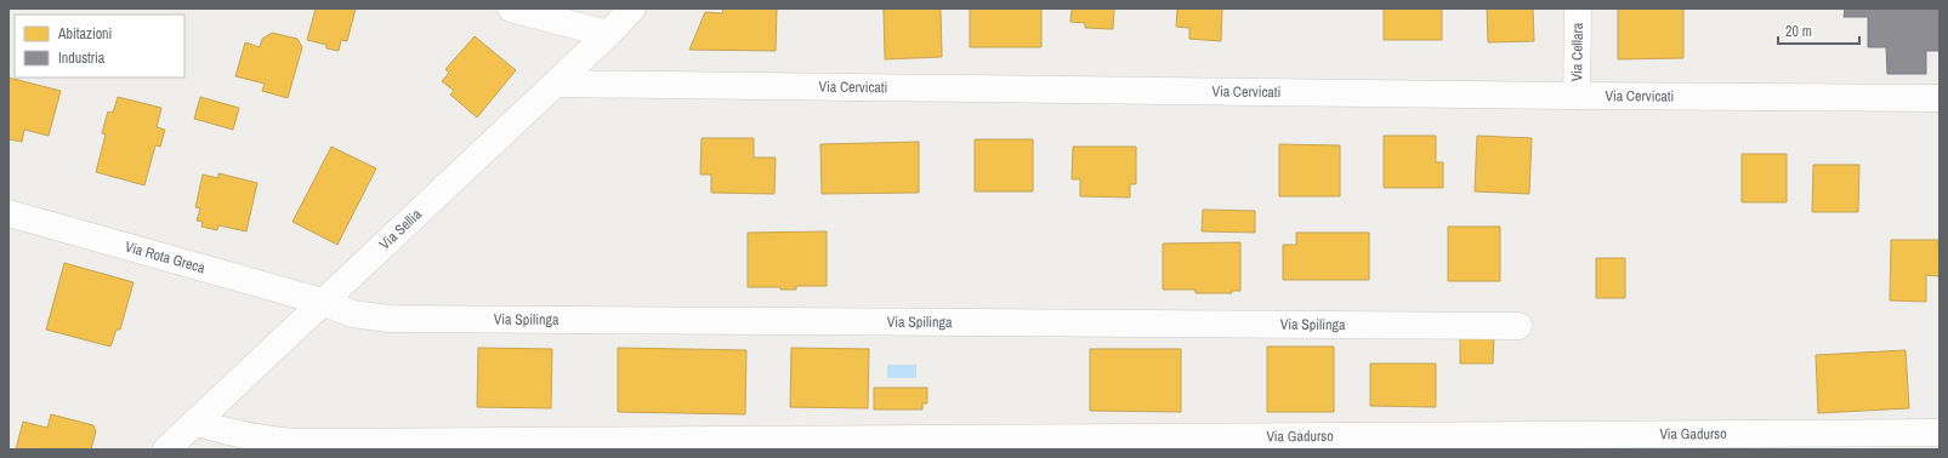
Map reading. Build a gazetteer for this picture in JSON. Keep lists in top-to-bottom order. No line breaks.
{"streets":{"street":["Via Cellara","Via Cervicati","Via Sellia","Via Rota Greca","Via Spilinga","Via Gadurso"]},"crossings":[["Via Cellara","Via Cervicati"],["Via Cervicati","Via Sellia"],["Via Sellia","Via Rota Greca"],["Via Sellia","Via Spilinga"],["Via Sellia","Via Gadurso"],["Via Rota Greca","Via Spilinga"]],"legend":["Abitazioni","Industria"],"scale_bar":"20 m"}
